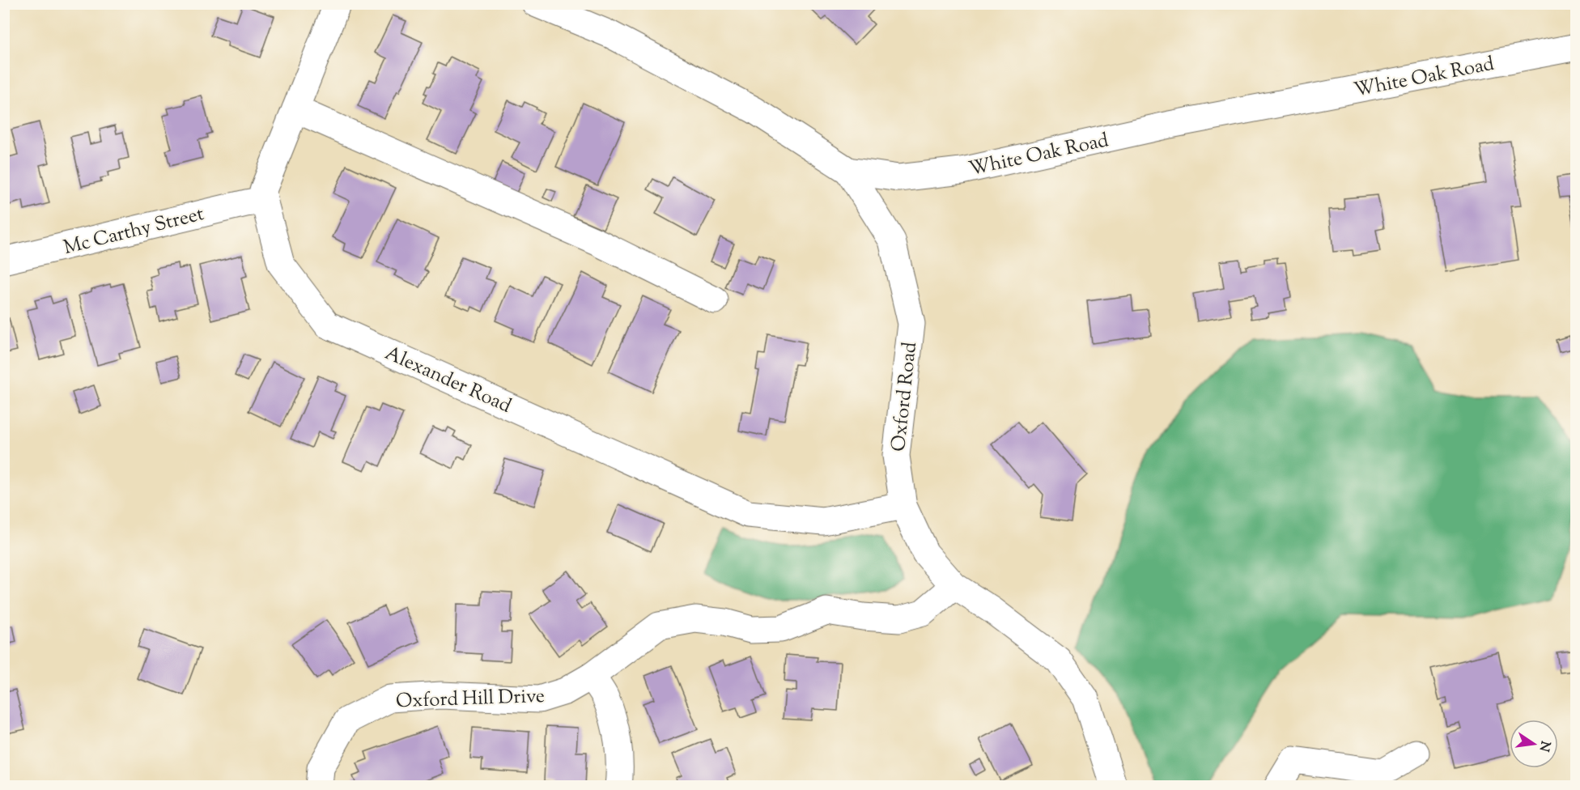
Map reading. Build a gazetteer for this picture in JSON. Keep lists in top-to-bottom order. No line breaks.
{"streets":{"street":["White Oak Road","Mc Carthy Street","Alexander Road","Oxford Road","Oxford Hill Drive"]},"crossings":[["White Oak Road","Oxford Road"],["Mc Carthy Street","Alexander Road"],["Alexander Road","Oxford Road"],["Oxford Road","Oxford Hill Drive"]],"north":"right"}
